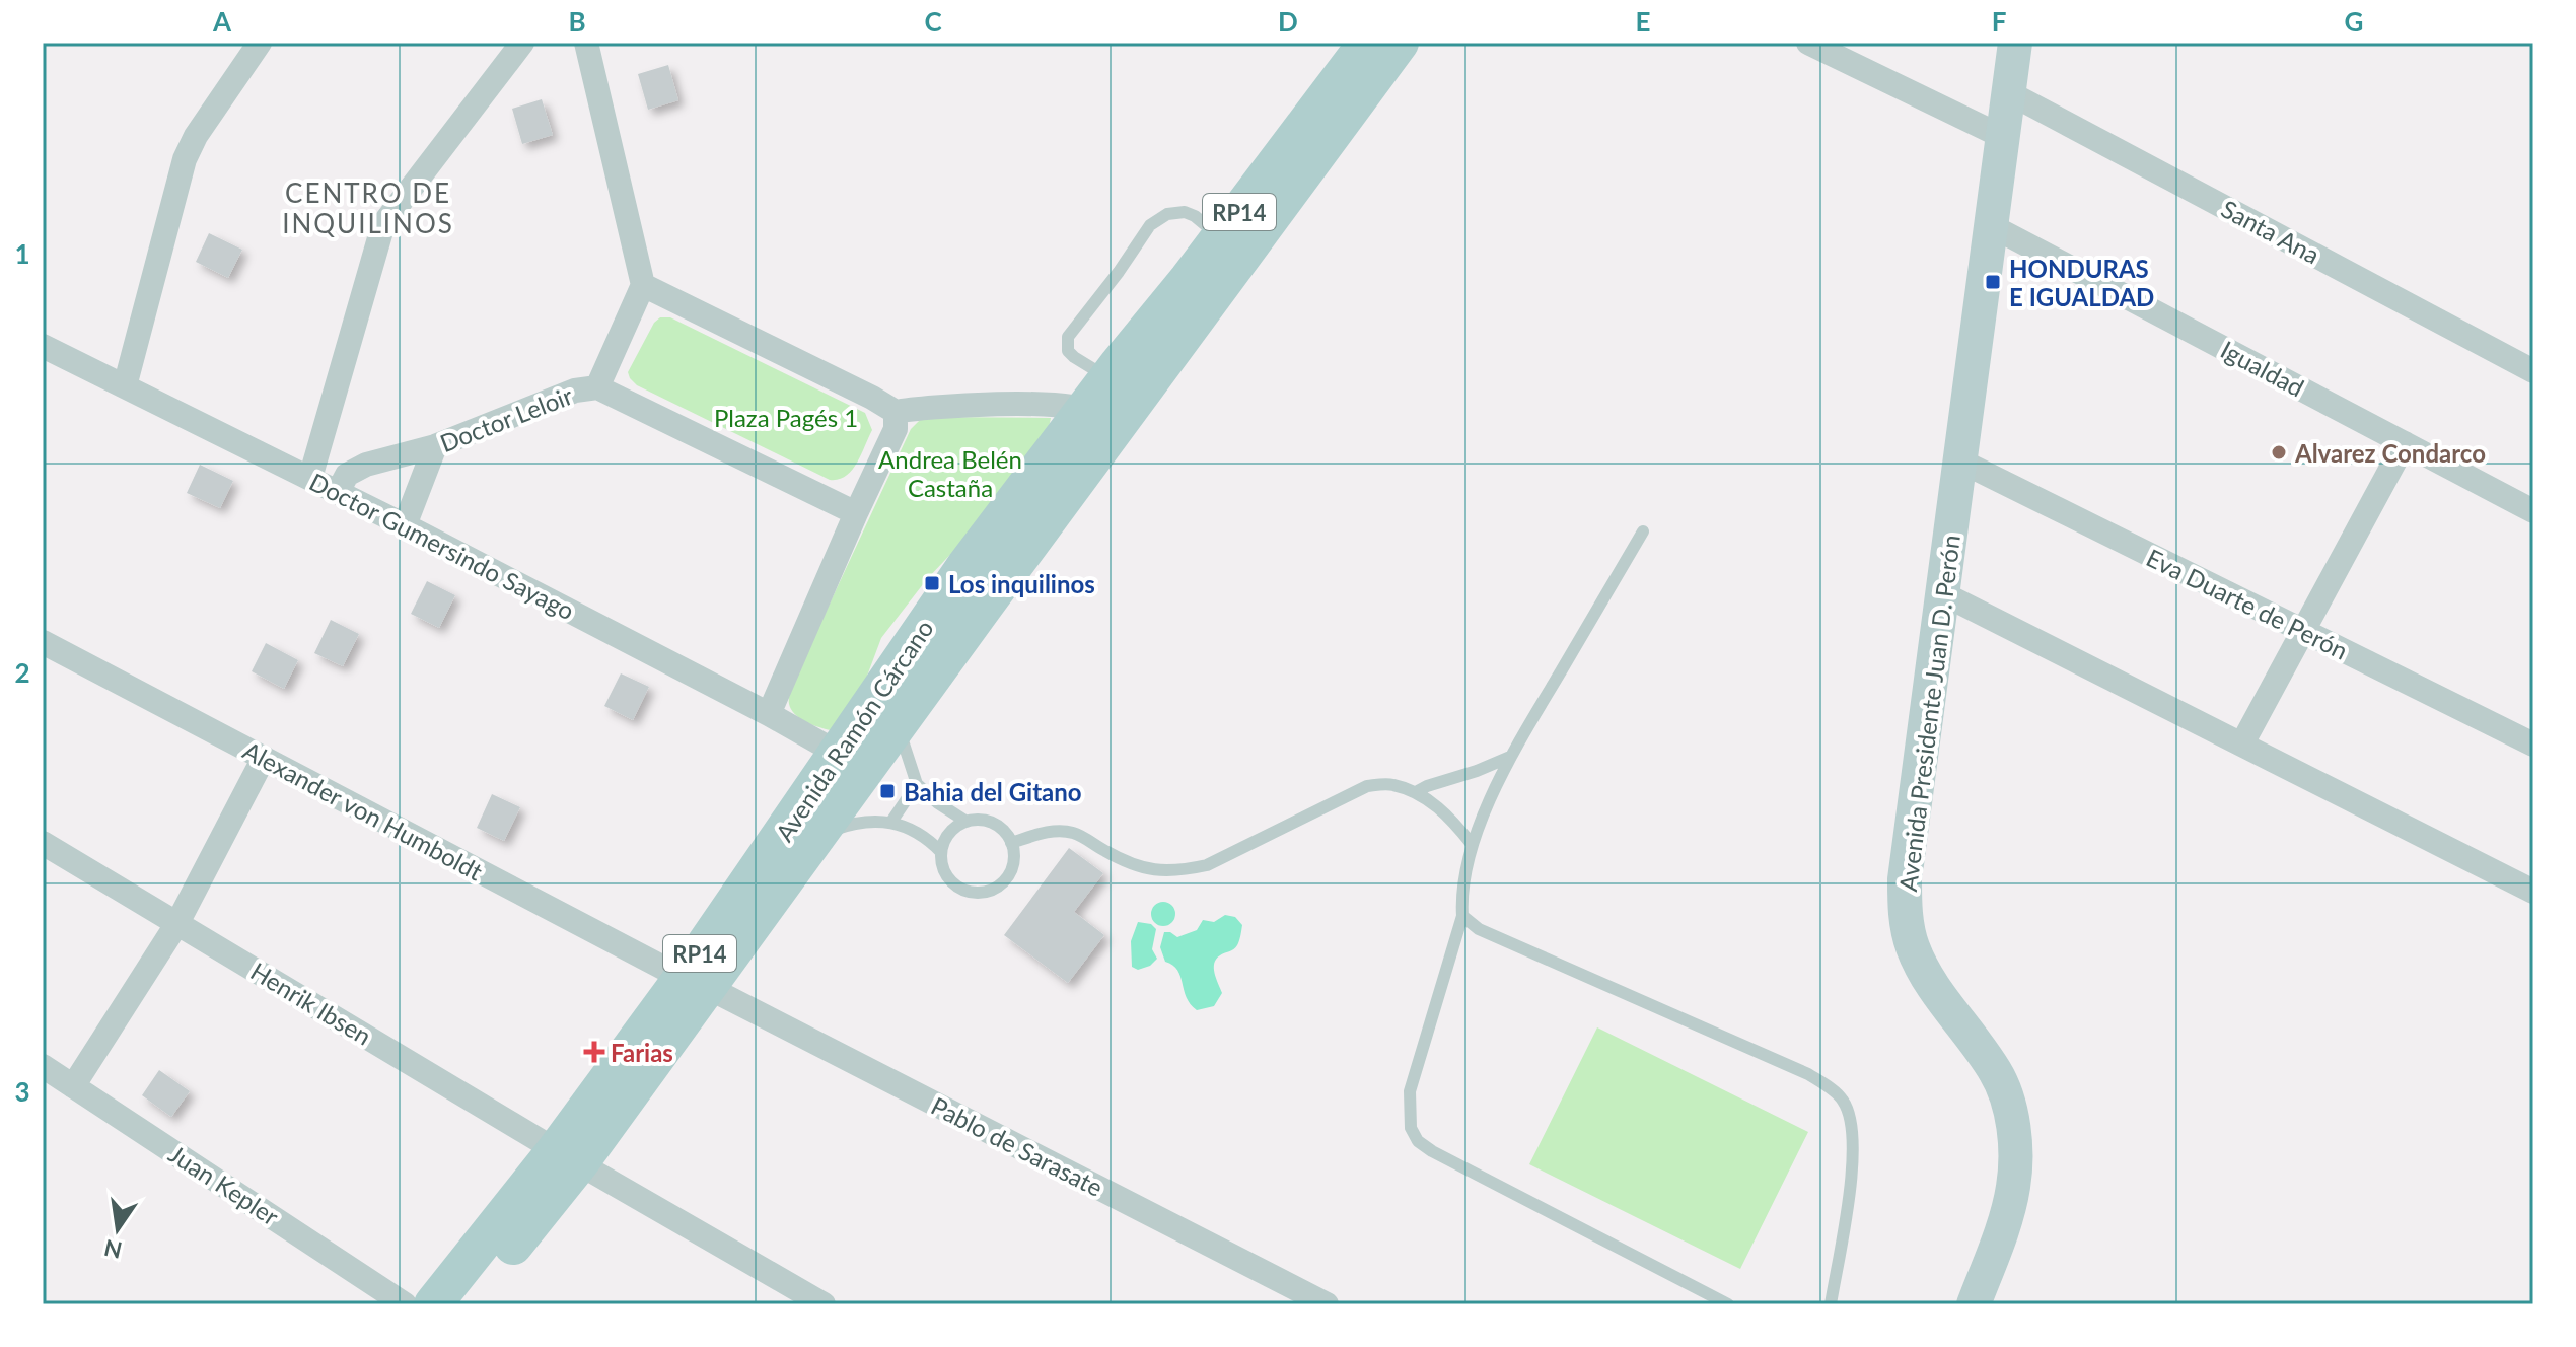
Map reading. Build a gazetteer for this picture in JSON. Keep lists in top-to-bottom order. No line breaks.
{"streets":{"main road":["RP14","Avenida Presidente Juan D. Perón","Avenida Ramón Cárcano"],"street":["Santa Ana","Igualdad","Doctor Leloir","Doctor Gumersindo Sayago","Eva Duarte de Perón","Alexander von Humboldt","Henrik Ibsen","Pablo de Sarasate","Juan Kepler"]},"crossings":[["RP14","Avenida Ramón Cárcano"],["Santa Ana","Avenida Presidente Juan D. Perón"],["Igualdad","Avenida Presidente Juan D. Perón"],["Doctor Leloir","Doctor Gumersindo Sayago"],["Doctor Gumersindo Sayago","Avenida Ramón Cárcano"],["Eva Duarte de Perón","Avenida Presidente Juan D. Perón"],["Avenida Ramón Cárcano","Alexander von Humboldt"],["Avenida Ramón Cárcano","Henrik Ibsen"],["Avenida Ramón Cárcano","Pablo de Sarasate"],["Alexander von Humboldt","Pablo de Sarasate"]],"districts":["CENTRO DE INQUILINOS"],"parks":["Plaza Pagés 1","Andrea Belén Castaña"],"places":{"transit":["HONDURAS E IGUALDAD","Los inquilinos","Bahia del Gitano"],"other":["Alvarez Condarco"],"health":["Farias"]},"north":"bottom","grid":{"columns":["A","B","C","D","E","F","G"],"rows":["1","2","3"]}}
